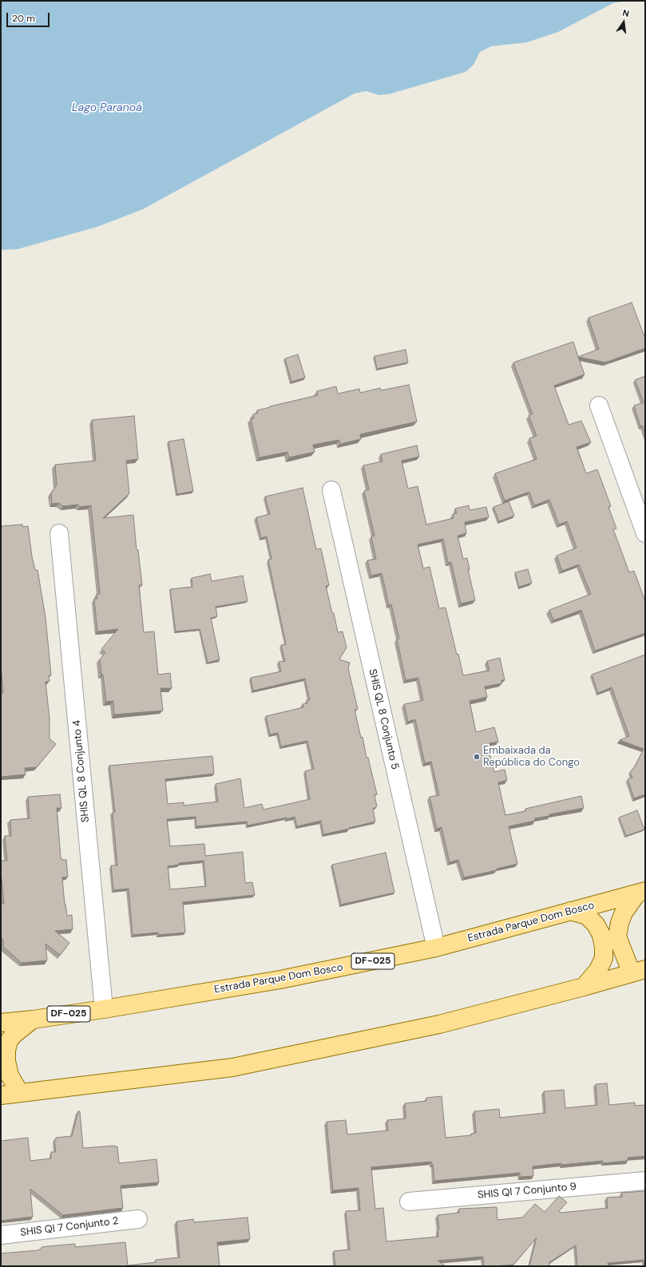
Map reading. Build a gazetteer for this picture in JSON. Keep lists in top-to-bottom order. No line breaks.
{"streets":{"main road":["Estrada Parque Dom Bosco","DF-025"],"street":["SHIS QL 8 Conjunto 5","SHIS QL 8 Conjunto 4","SHIS QI 7 Conjunto 9","SHIS QI 7 Conjunto 2"]},"crossings":[["SHIS QL 8 Conjunto 5","Estrada Parque Dom Bosco"],["SHIS QL 8 Conjunto 4","Estrada Parque Dom Bosco"]],"water":["Lago Paranoá"],"places":["Embaixada da República do Congo"],"scale_bar":"20 m","north":"top"}
